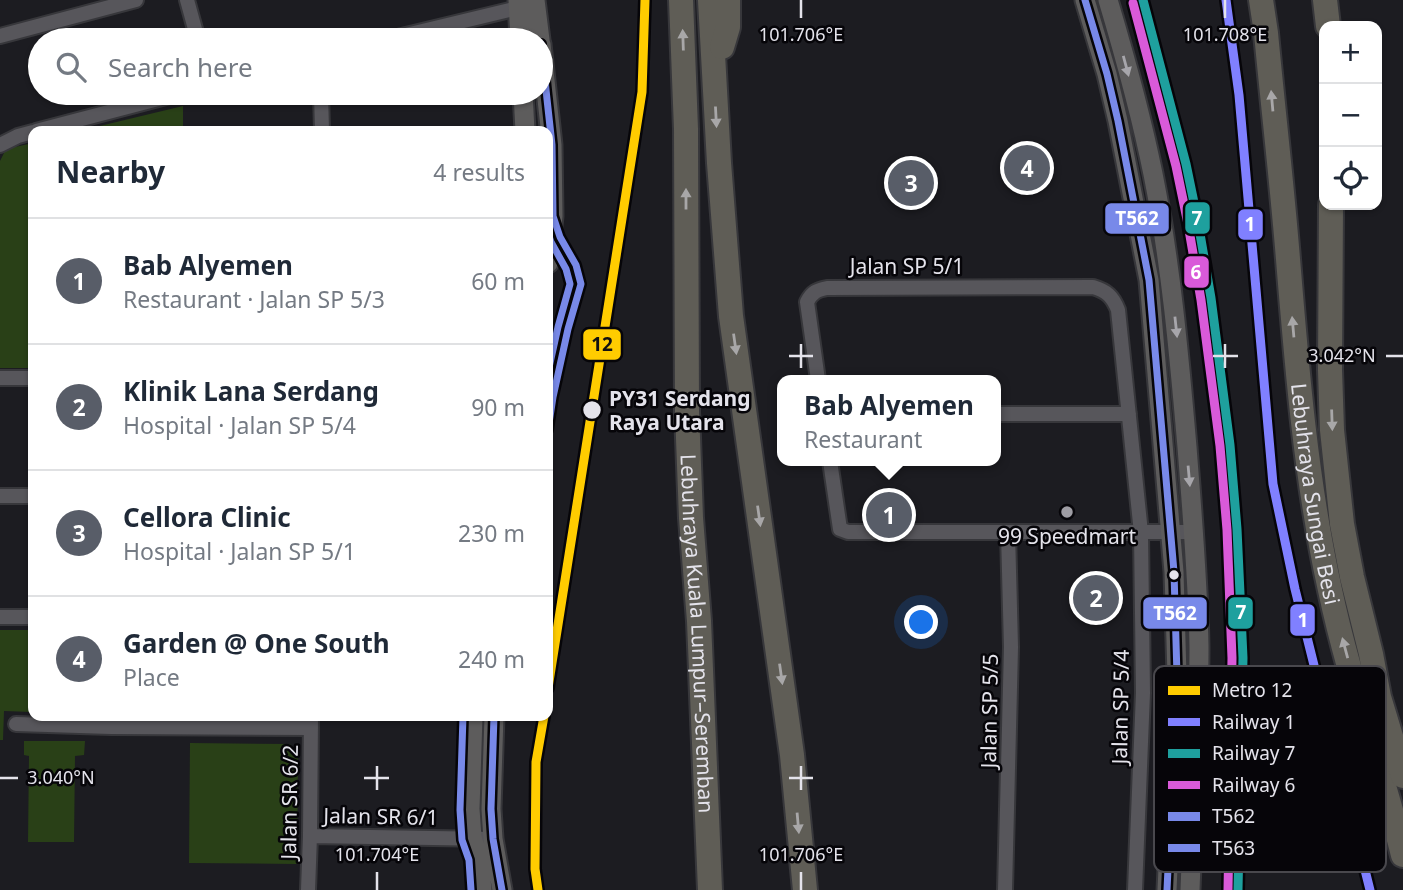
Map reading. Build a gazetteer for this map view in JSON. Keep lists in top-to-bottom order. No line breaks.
{"streets":{"highway":["Lebuhraya Sungai Besi","Lebuhraya Kuala Lumpur–Seremban"],"street":["Jalan SP 5/1","Jalan SP 5/4","Jalan SP 5/5","Jalan SR 6/2","Jalan SR 6/1"]},"crossings":[["Jalan SP 5/1","Jalan SP 5/4"],["Jalan SR 6/2","Jalan SR 6/1"]],"places":["PY31 Serdang Raya Utara","99 Speedmart"],"lines":["metro line 12","rail line 1","rail line 7","transit line T562","rail line 6","transit line T563"],"legend":["Metro 12","Railway 1","Railway 7","Railway 6","T562","T563"],"page":{"map_buttons":["+","−"],"search":"Search here","heading":["Nearby","4 results"],"pins":["4","3","1","2"],"list":[{"mark":"1","name":"Bab Alyemen","note":"Restaurant · Jalan SP 5/3","value":"60 m"},{"mark":"2","name":"Klinik Lana Serdang","note":"Hospital · Jalan SP 5/4","value":"90 m"},{"mark":"3","name":"Cellora Clinic","note":"Hospital · Jalan SP 5/1","value":"230 m"},{"mark":"4","name":"Garden @ One South","note":"Place","value":"240 m"}],"popup":["Bab Alyemen","Restaurant"]},"coordinates":["101.706°E","101.708°E","3.042°N","3.040°N","101.704°E"]}
